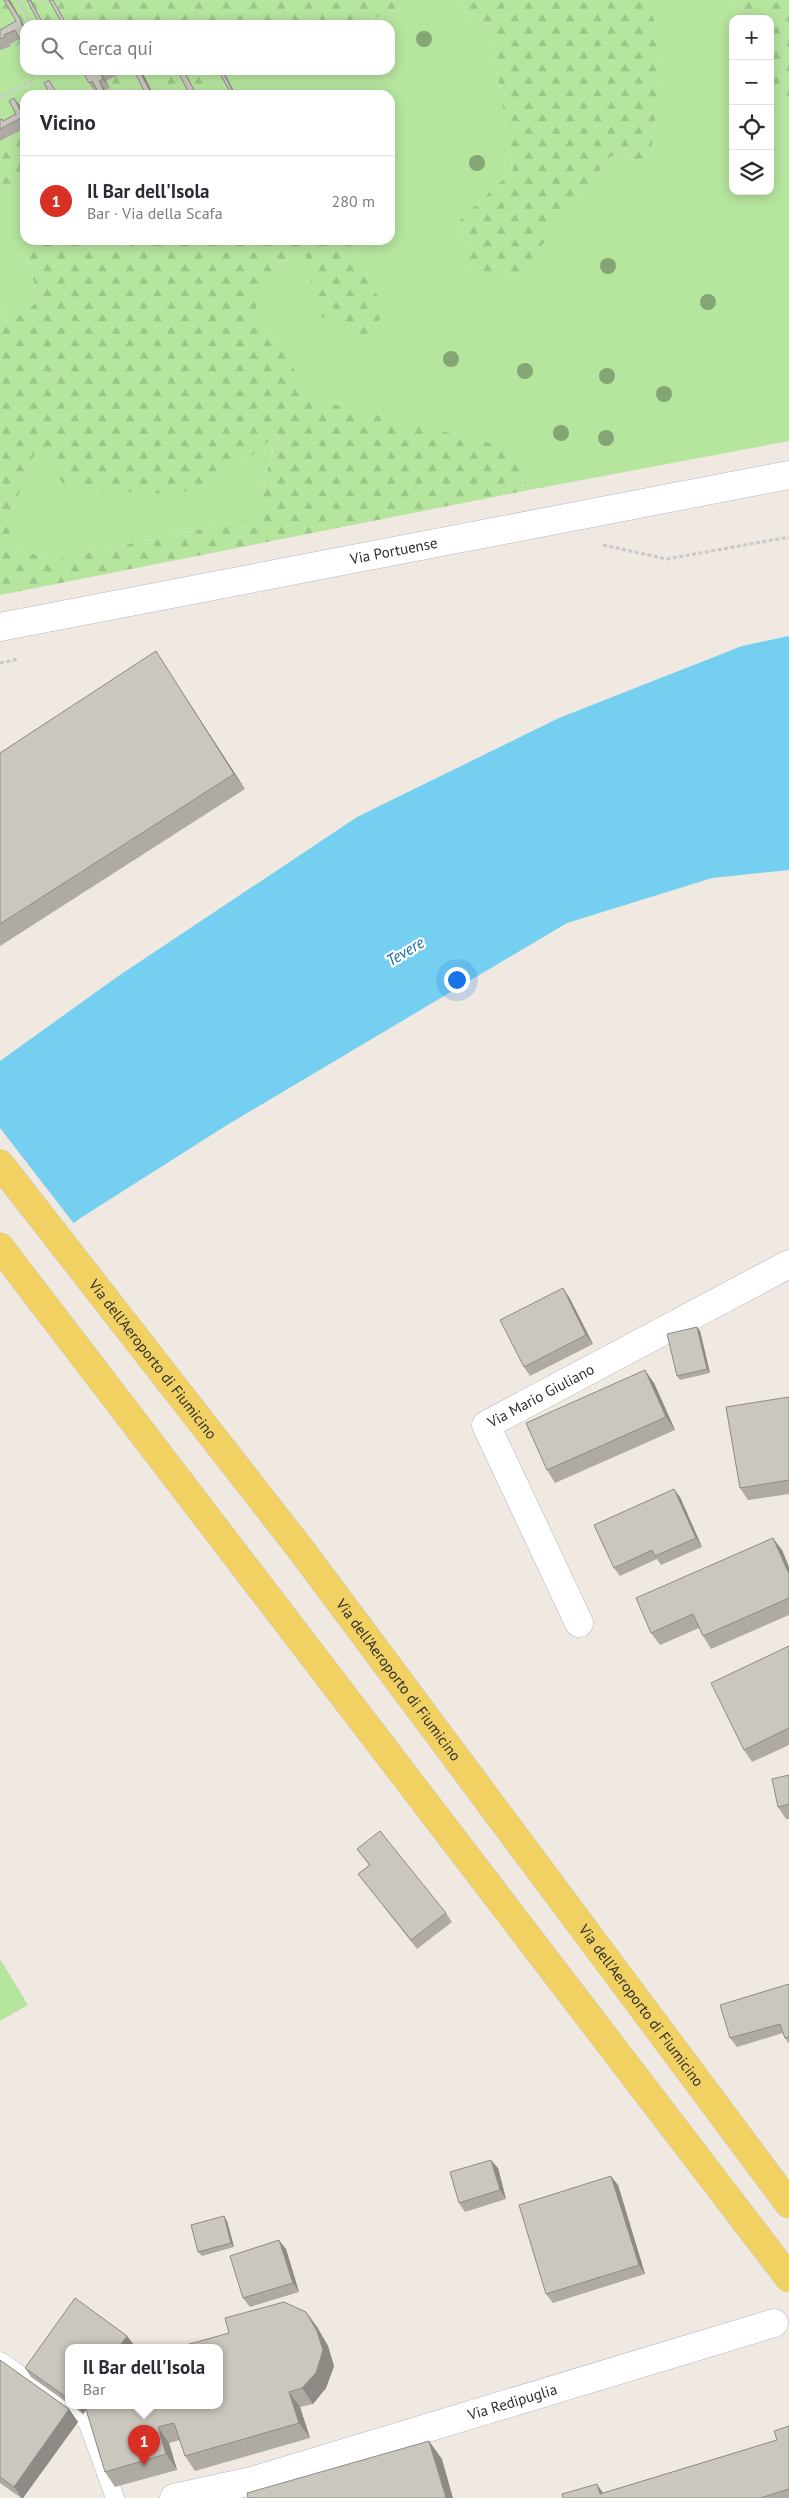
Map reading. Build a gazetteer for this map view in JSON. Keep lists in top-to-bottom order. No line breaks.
{"streets":{"main road":["Via dell'Aeroporto di Fiumicino"],"street":["Via Portuense","Via Mario Giuliano","Via Redipuglia"]},"water":["Tevere"],"page":{"map_buttons":["+","−"],"search":"Cerca qui","heading":"Vicino","list":[{"mark":"1","name":"Il Bar dell'Isola","note":"Bar · Via della Scafa","value":"280 m"}],"popup":["Il Bar dell'Isola","Bar"],"pins":"1"}}
